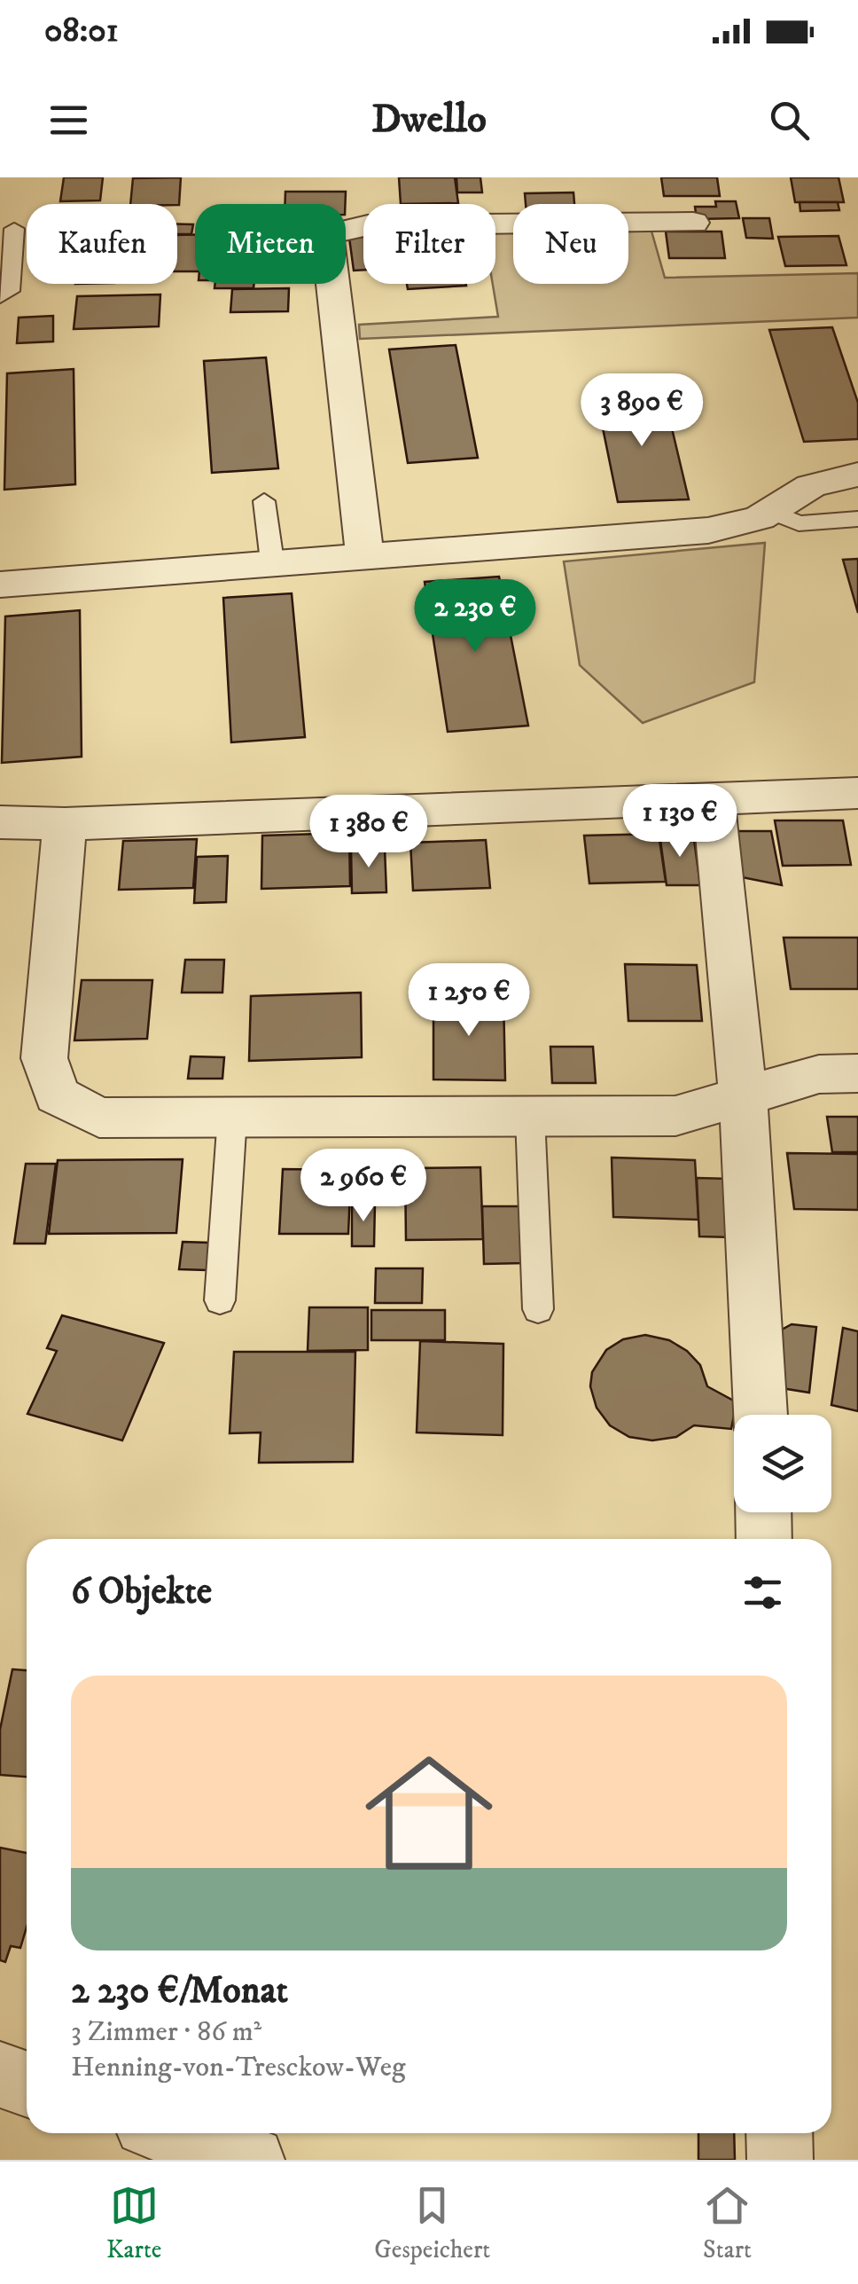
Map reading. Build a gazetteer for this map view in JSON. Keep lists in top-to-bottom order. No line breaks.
{"page":{"status":"08:01","header":"Dwello","chip":["Kaufen","Mieten","Filter","Neu"],"price":["3 890 €","2 230 €","1 130 €","1 380 €","1 250 €","2 960 €"],"heading":"6 Objekte","list":[{"name":"2 230 €/Monat","note":"3 Zimmer · 86 m² · Henning-von-Tresckow-Weg"}],"tabs":["Karte","Gespeichert","Start"]}}
